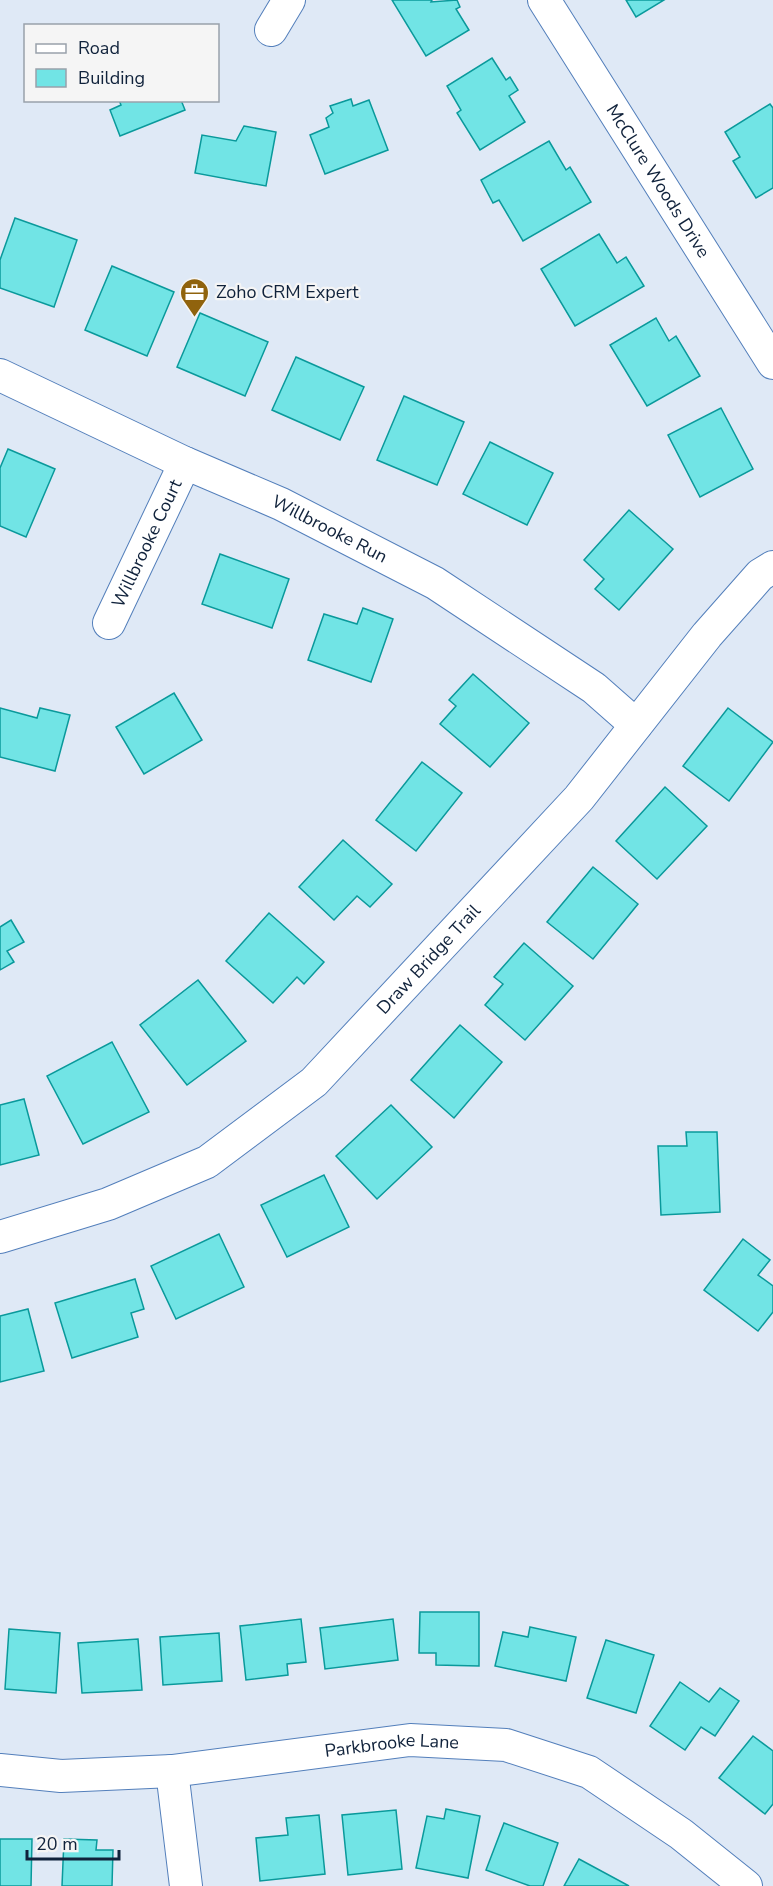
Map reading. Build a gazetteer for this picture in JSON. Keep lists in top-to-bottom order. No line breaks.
{"streets":{"street":["McClure Woods Drive","Willbrooke Run","Willbrooke Court","Draw Bridge Trail","Parkbrooke Lane"]},"crossings":[["Willbrooke Run","Willbrooke Court"],["Willbrooke Run","Draw Bridge Trail"]],"places":{"office":["Zoho CRM Expert"]},"legend":["Road","Building"],"scale_bar":"20 m"}
